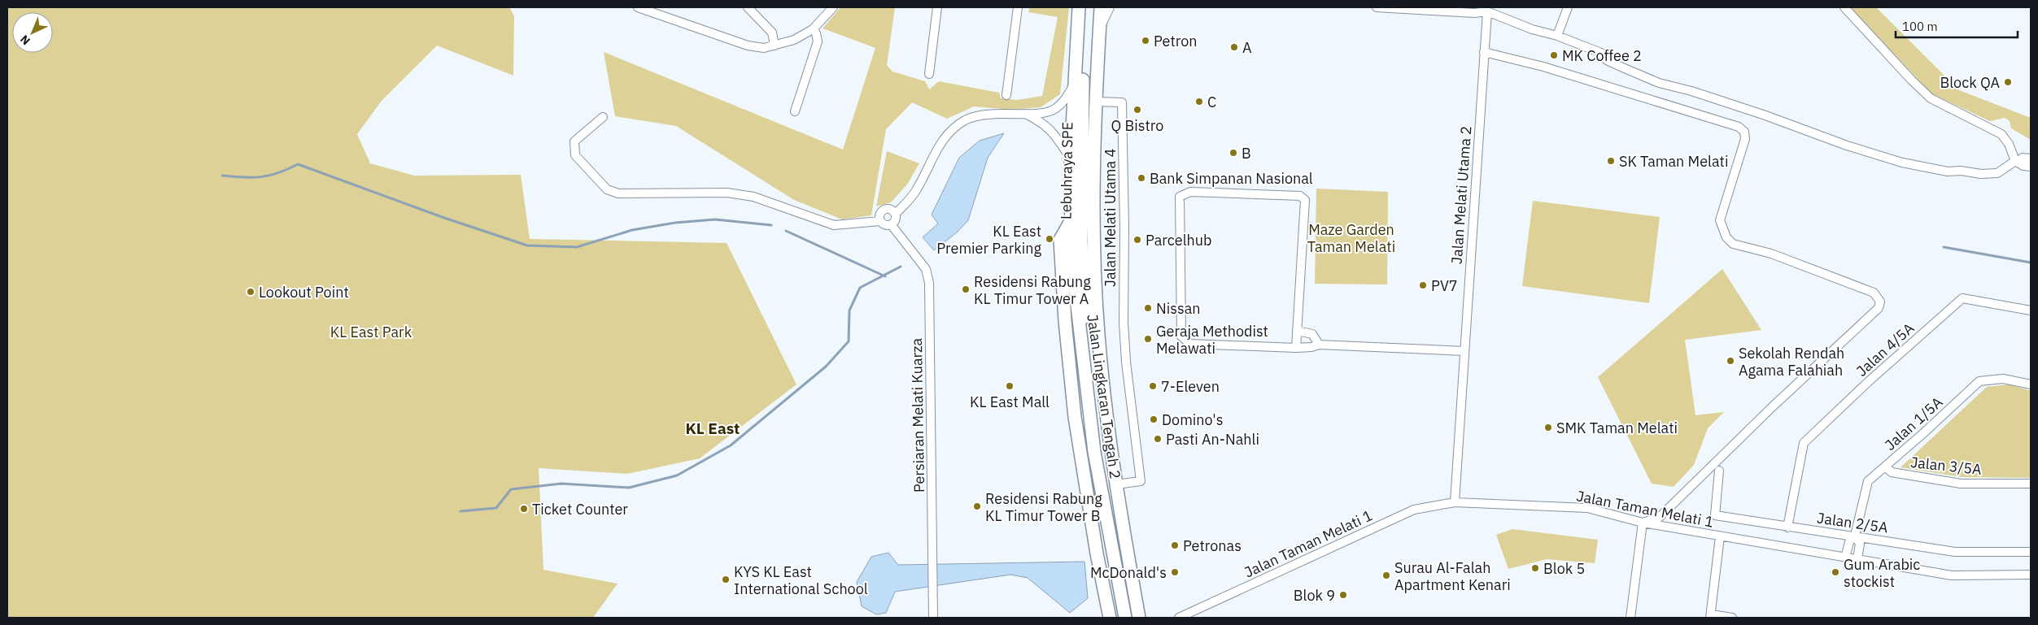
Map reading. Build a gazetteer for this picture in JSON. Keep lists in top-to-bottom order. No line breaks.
{"streets":{"highway":["Lebuhraya SPE","Jalan Lingkaran Tengah 2"],"street":["Jalan Melati Utama 2","Jalan Melati Utama 4","Jalan 4/5A","Persiaran Melati Kuarza","Jalan 1/5A","Jalan 3/5A","Jalan Taman Melati 1","Jalan 2/5A"]},"crossings":[["Lebuhraya SPE","Jalan Lingkaran Tengah 2"],["Jalan Melati Utama 2","Jalan Taman Melati 1"],["Jalan Melati Utama 4","Jalan Lingkaran Tengah 2"],["Jalan 4/5A","Jalan 2/5A"],["Jalan 1/5A","Jalan 3/5A"],["Jalan 1/5A","Jalan Taman Melati 1"],["Jalan 1/5A","Jalan 2/5A"]],"districts":["KL East"],"parks":["Maze Garden Taman Melati","KL East Park"],"places":["Petron","A","MK Coffee 2","Block QA","C","Q Bistro","B","SK Taman Melati","Bank Simpanan Nasional","KL East Premier Parking","Parcelhub","PV7","Residensi Rabung KL Timur Tower A","Lookout Point","Nissan","Geraja Methodist Melawati","Sekolah Rendah Agama Falahiah","KL East Mall","7-Eleven","Domino's","SMK Taman Melati","Pasti An-Nahli","Residensi Rabung KL Timur Tower B","Ticket Counter","Petronas","Blok 5","McDonald's","Gum Arabic stockist","Surau Al-Falah Apartment Kenari","KYS KL East International School","Blok 9"],"scale_bar":"100 m","north":"bottom left"}
